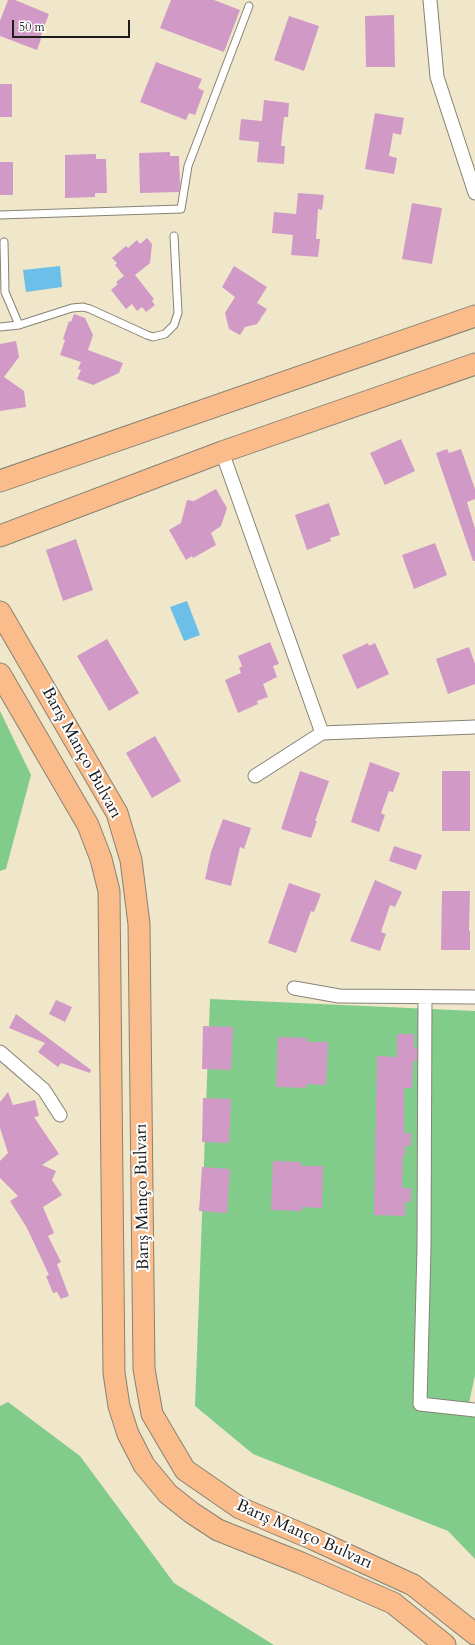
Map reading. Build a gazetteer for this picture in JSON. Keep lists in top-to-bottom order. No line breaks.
{"streets":{"main road":["Barış Manço Bulvarı"]},"scale_bar":"50 m"}
